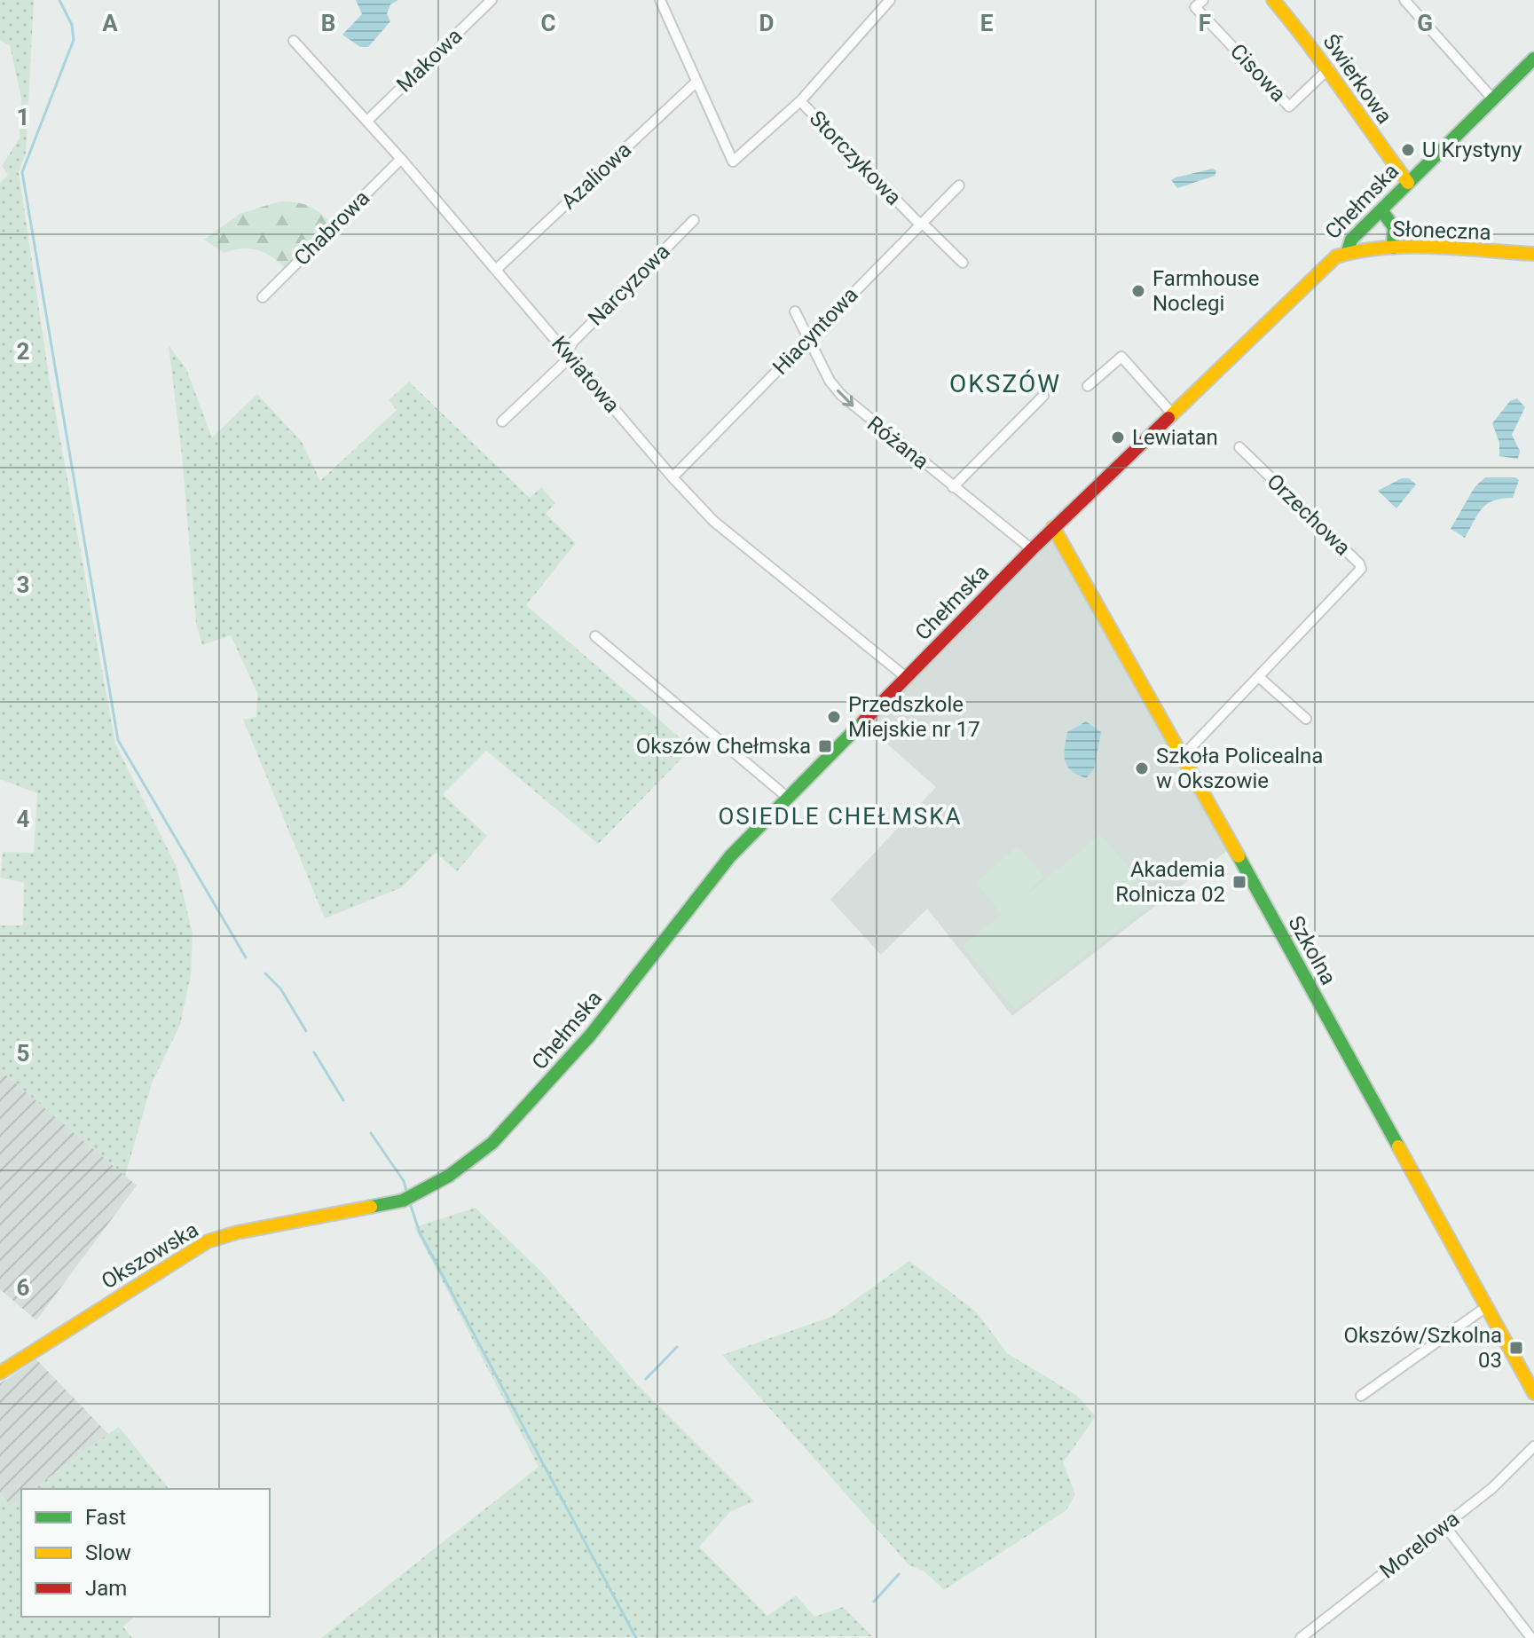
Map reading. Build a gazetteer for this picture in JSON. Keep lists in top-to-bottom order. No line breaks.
{"streets":{"main road":["Świerkowa","Chełmska","Słoneczna","Szkolna","Okszowska"],"street":["Makowa","Cisowa","Storczykowa","Azaliowa","Chabrowa","Narcyzowa","Hiacyntowa","Kwiatowa","Różana","Orzechowa","Morelowa"]},"crossings":[["Makowa","Kwiatowa"],["Cisowa","Świerkowa"],["Świerkowa","Chełmska"],["Storczykowa","Azaliowa"],["Storczykowa","Hiacyntowa"],["Azaliowa","Kwiatowa"],["Chełmska","Słoneczna"],["Chełmska","Kwiatowa"],["Chełmska","Różana"],["Chełmska","Szkolna"],["Chełmska","Okszowska"],["Chabrowa","Kwiatowa"],["Narcyzowa","Kwiatowa"],["Hiacyntowa","Kwiatowa"],["Hiacyntowa","Różana"],["Orzechowa","Szkolna"]],"one_way":["Różana"],"districts":["OKSZÓW","OSIEDLE CHEŁMSKA"],"places":{"other":["U Krystyny","Farmhouse Noclegi","Lewiatan","Przedszkole Miejskie nr 17","Szkoła Policealna w Okszowie"],"transit":["Okszów Chełmska","Akademia Rolnicza 02","Okszów/Szkolna 03"]},"legend":["Fast","Slow","Jam"],"grid":{"columns":["A","B","C","D","E","F","G"],"rows":["1","2","3","4","5","6"]}}
